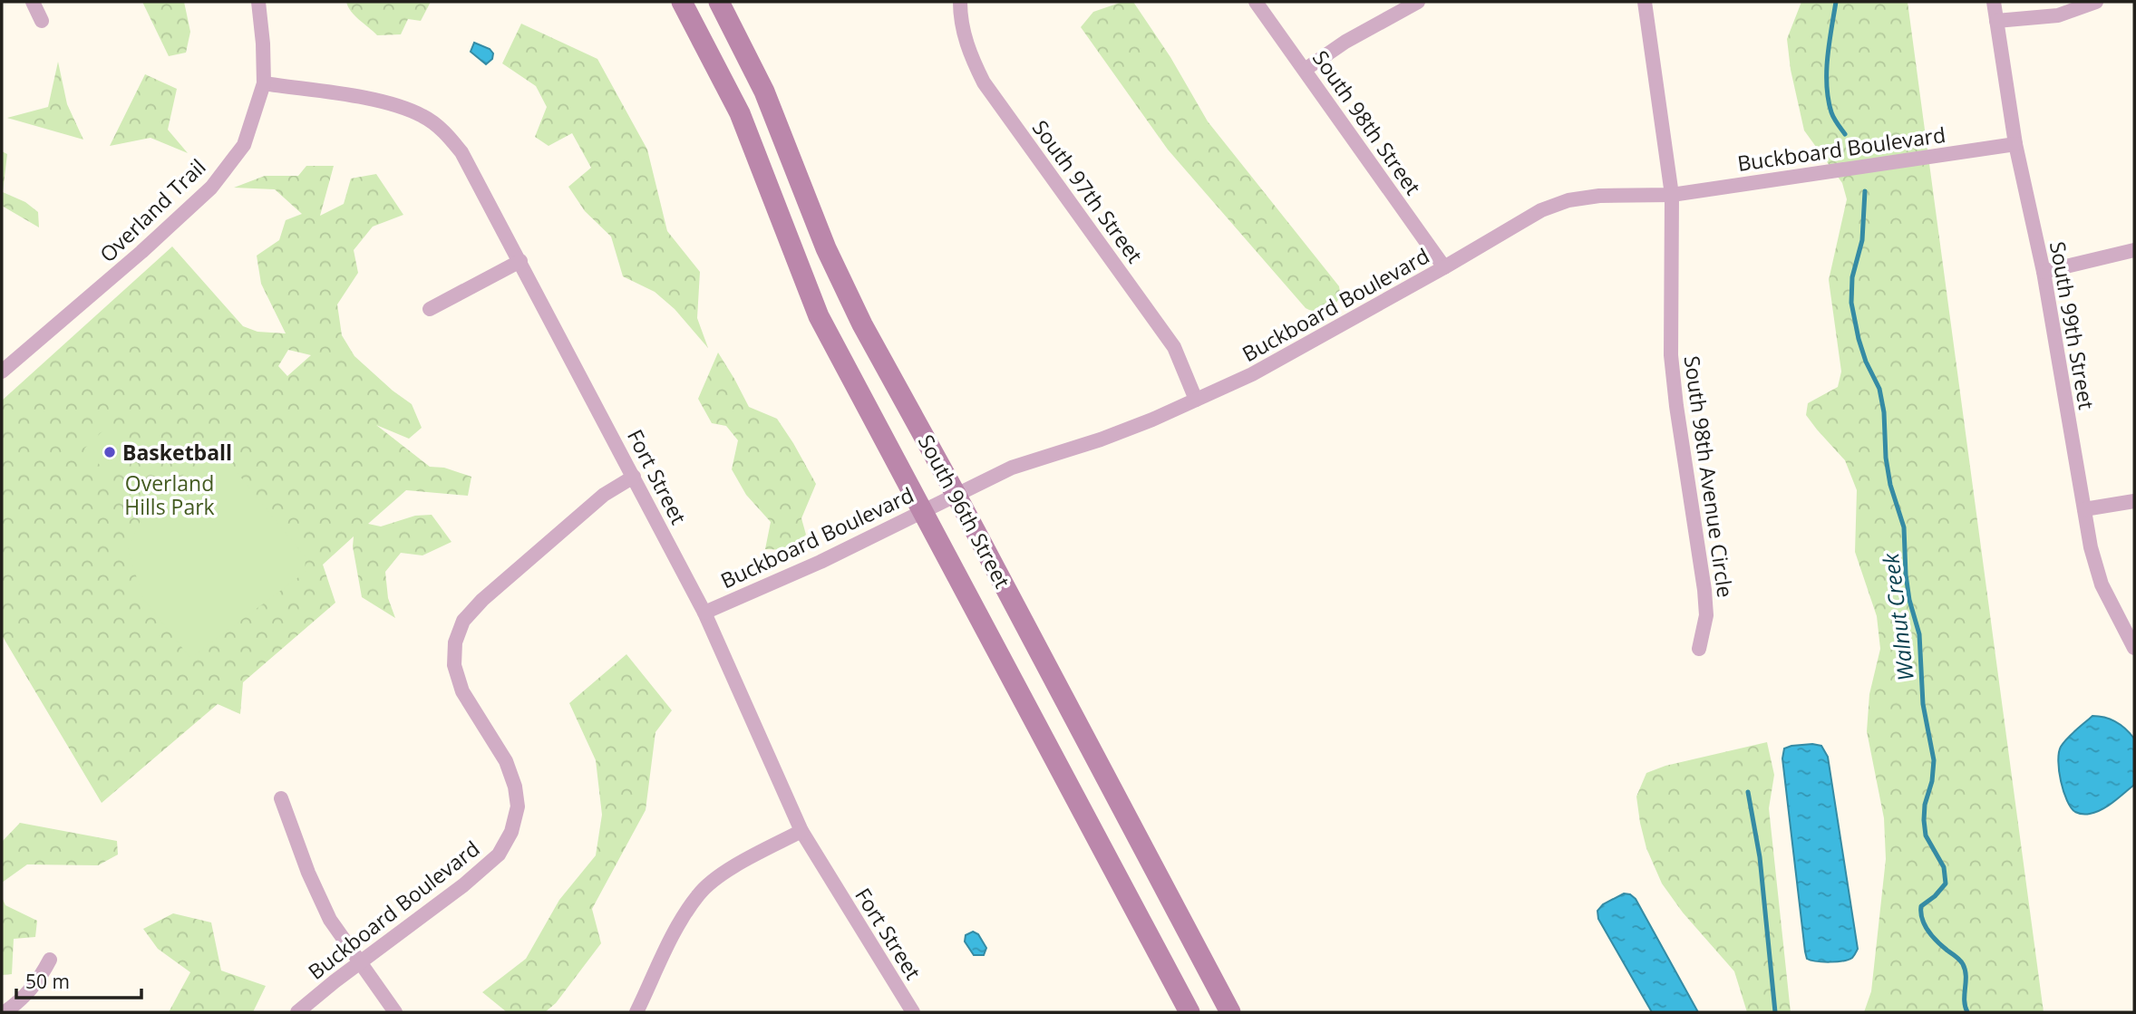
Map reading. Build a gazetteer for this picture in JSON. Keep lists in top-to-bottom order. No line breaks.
{"streets":{"main road":["South 96th Street"],"street":["South 98th Street","Buckboard Boulevard","South 97th Street","Overland Trail","South 99th Street","Fort Street","South 98th Avenue Circle"]},"crossings":[["South 98th Street","Buckboard Boulevard"],["Buckboard Boulevard","South 97th Street"],["Buckboard Boulevard","South 99th Street"],["Buckboard Boulevard","Fort Street"],["Buckboard Boulevard","South 98th Avenue Circle"],["Buckboard Boulevard","South 96th Street"],["Overland Trail","Fort Street"]],"water":["Walnut Creek"],"parks":["Overland Hills Park"],"places":["Basketball"],"scale_bar":"50 m"}
